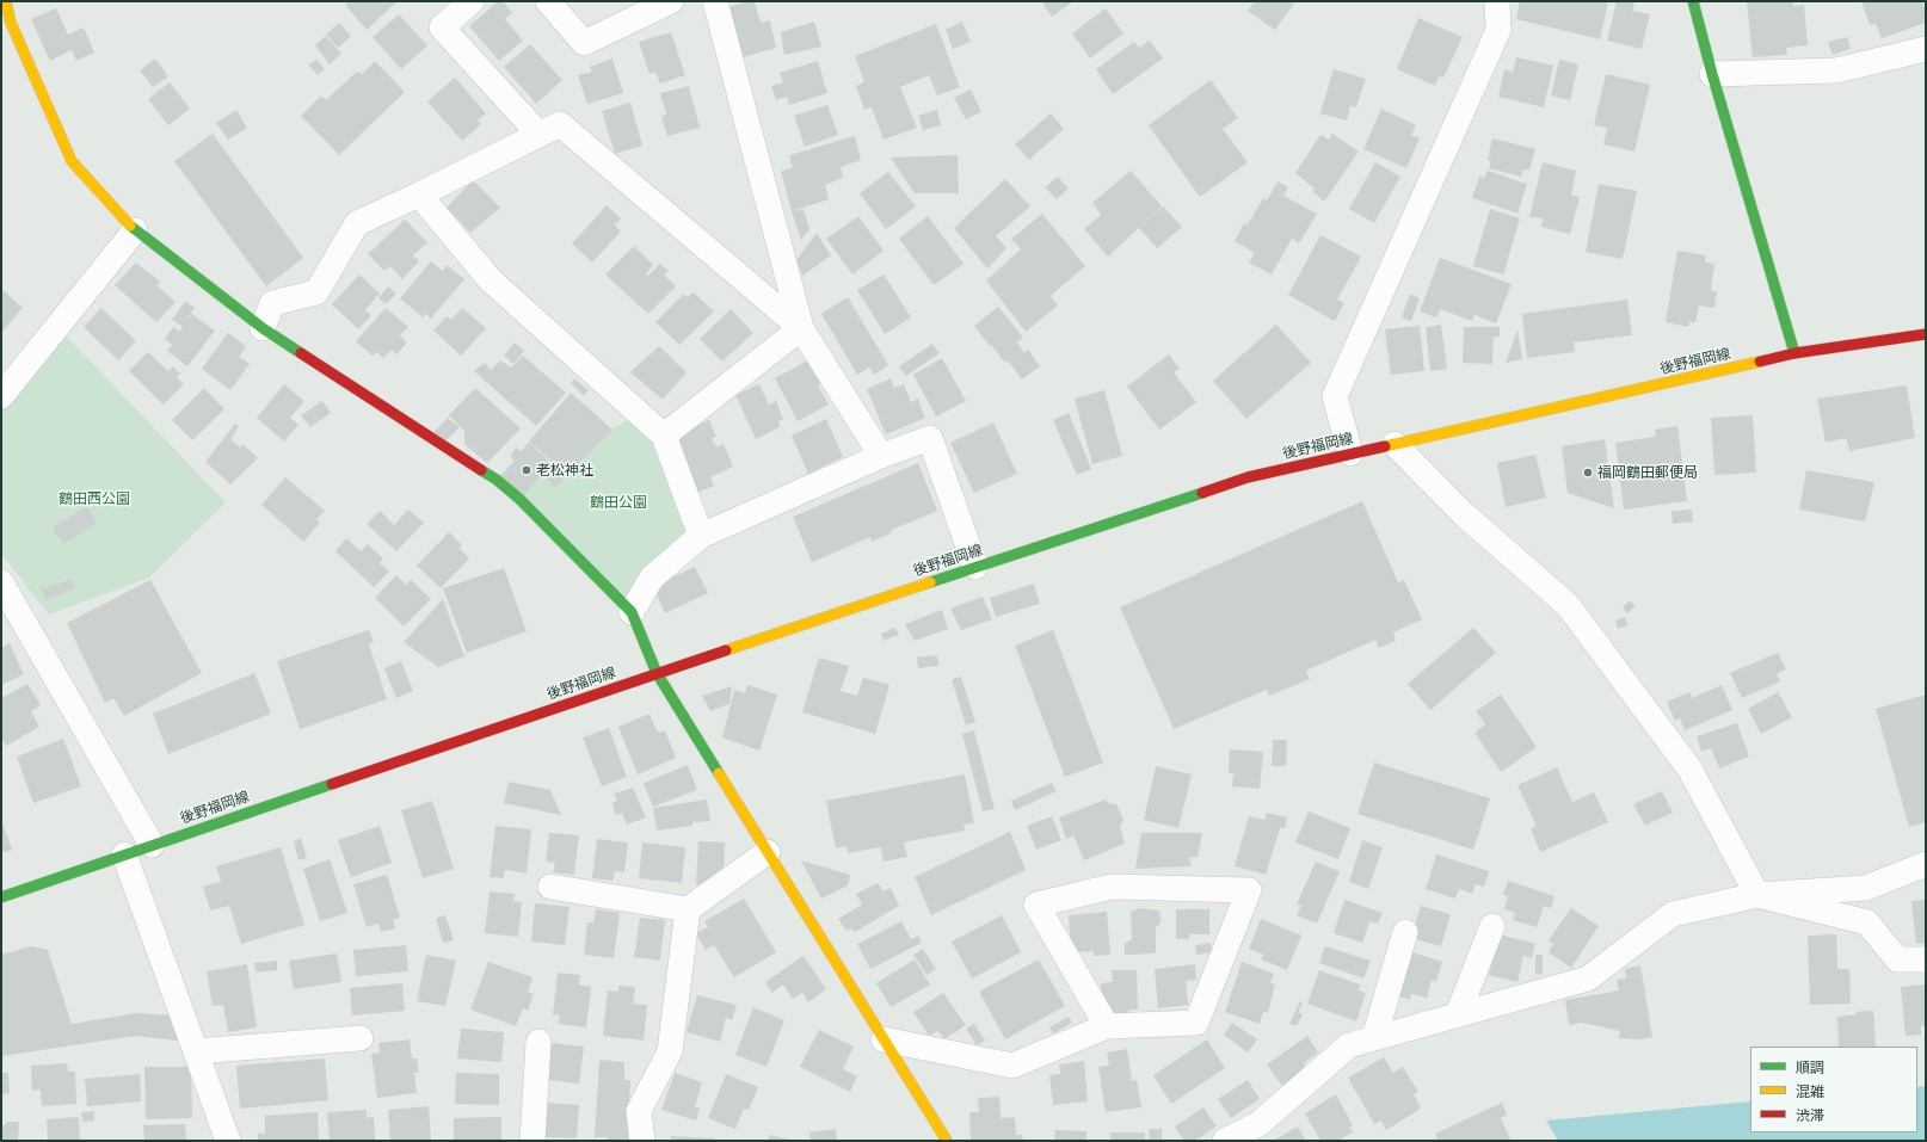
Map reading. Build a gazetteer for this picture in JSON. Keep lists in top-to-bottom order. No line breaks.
{"streets":{"main road":["後野福岡線"]},"parks":["鶴田西公園","鶴田公園"],"places":["老松神社","福岡鶴田郵便局"],"legend":["順調","混雑","渋滞"]}
